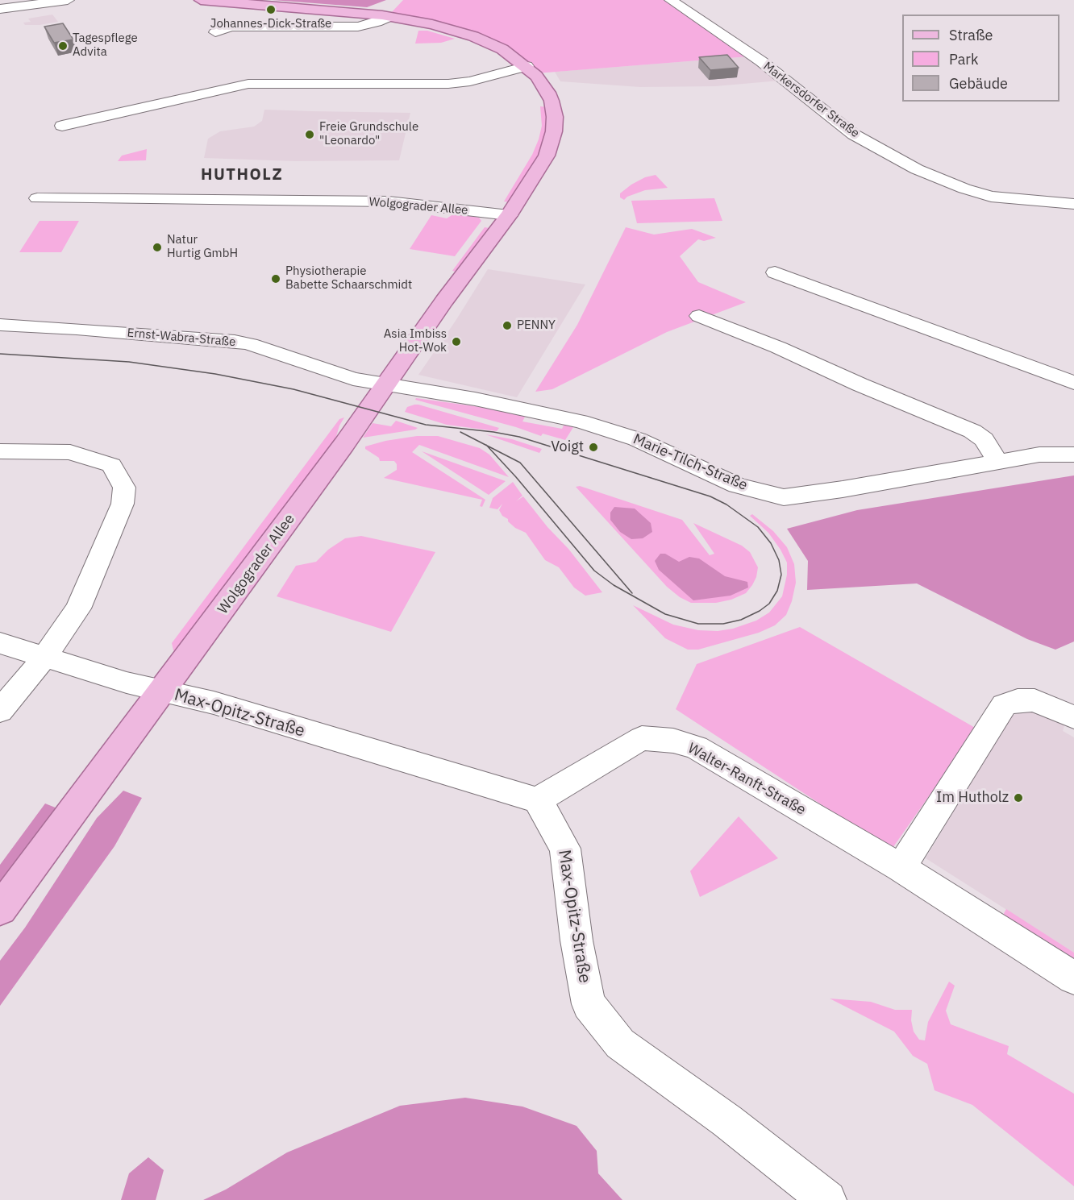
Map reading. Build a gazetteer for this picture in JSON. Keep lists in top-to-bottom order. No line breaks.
{"streets":{"main road":["Wolgograder Allee"],"street":["Markersdorfer Straße","Ernst-Wabra-Straße","Marie-Tilch-Straße","Max-Opitz-Straße","Walter-Ranft-Straße"]},"crossings":[["Wolgograder Allee","Ernst-Wabra-Straße"],["Wolgograder Allee","Marie-Tilch-Straße"],["Wolgograder Allee","Max-Opitz-Straße"],["Ernst-Wabra-Straße","Marie-Tilch-Straße"],["Max-Opitz-Straße","Walter-Ranft-Straße"]],"districts":["HUTHOLZ"],"places":["Johannes-Dick-Straße","Tagespflege Advita","Freie Grundschule \"Leonardo\"","Natur Hurtig GmbH","Physiotherapie Babette Schaarschmidt","PENNY","Asia Imbiss Hot-Wok","Voigt","Im Hutholz"],"legend":["Straße","Park","Gebäude"]}
